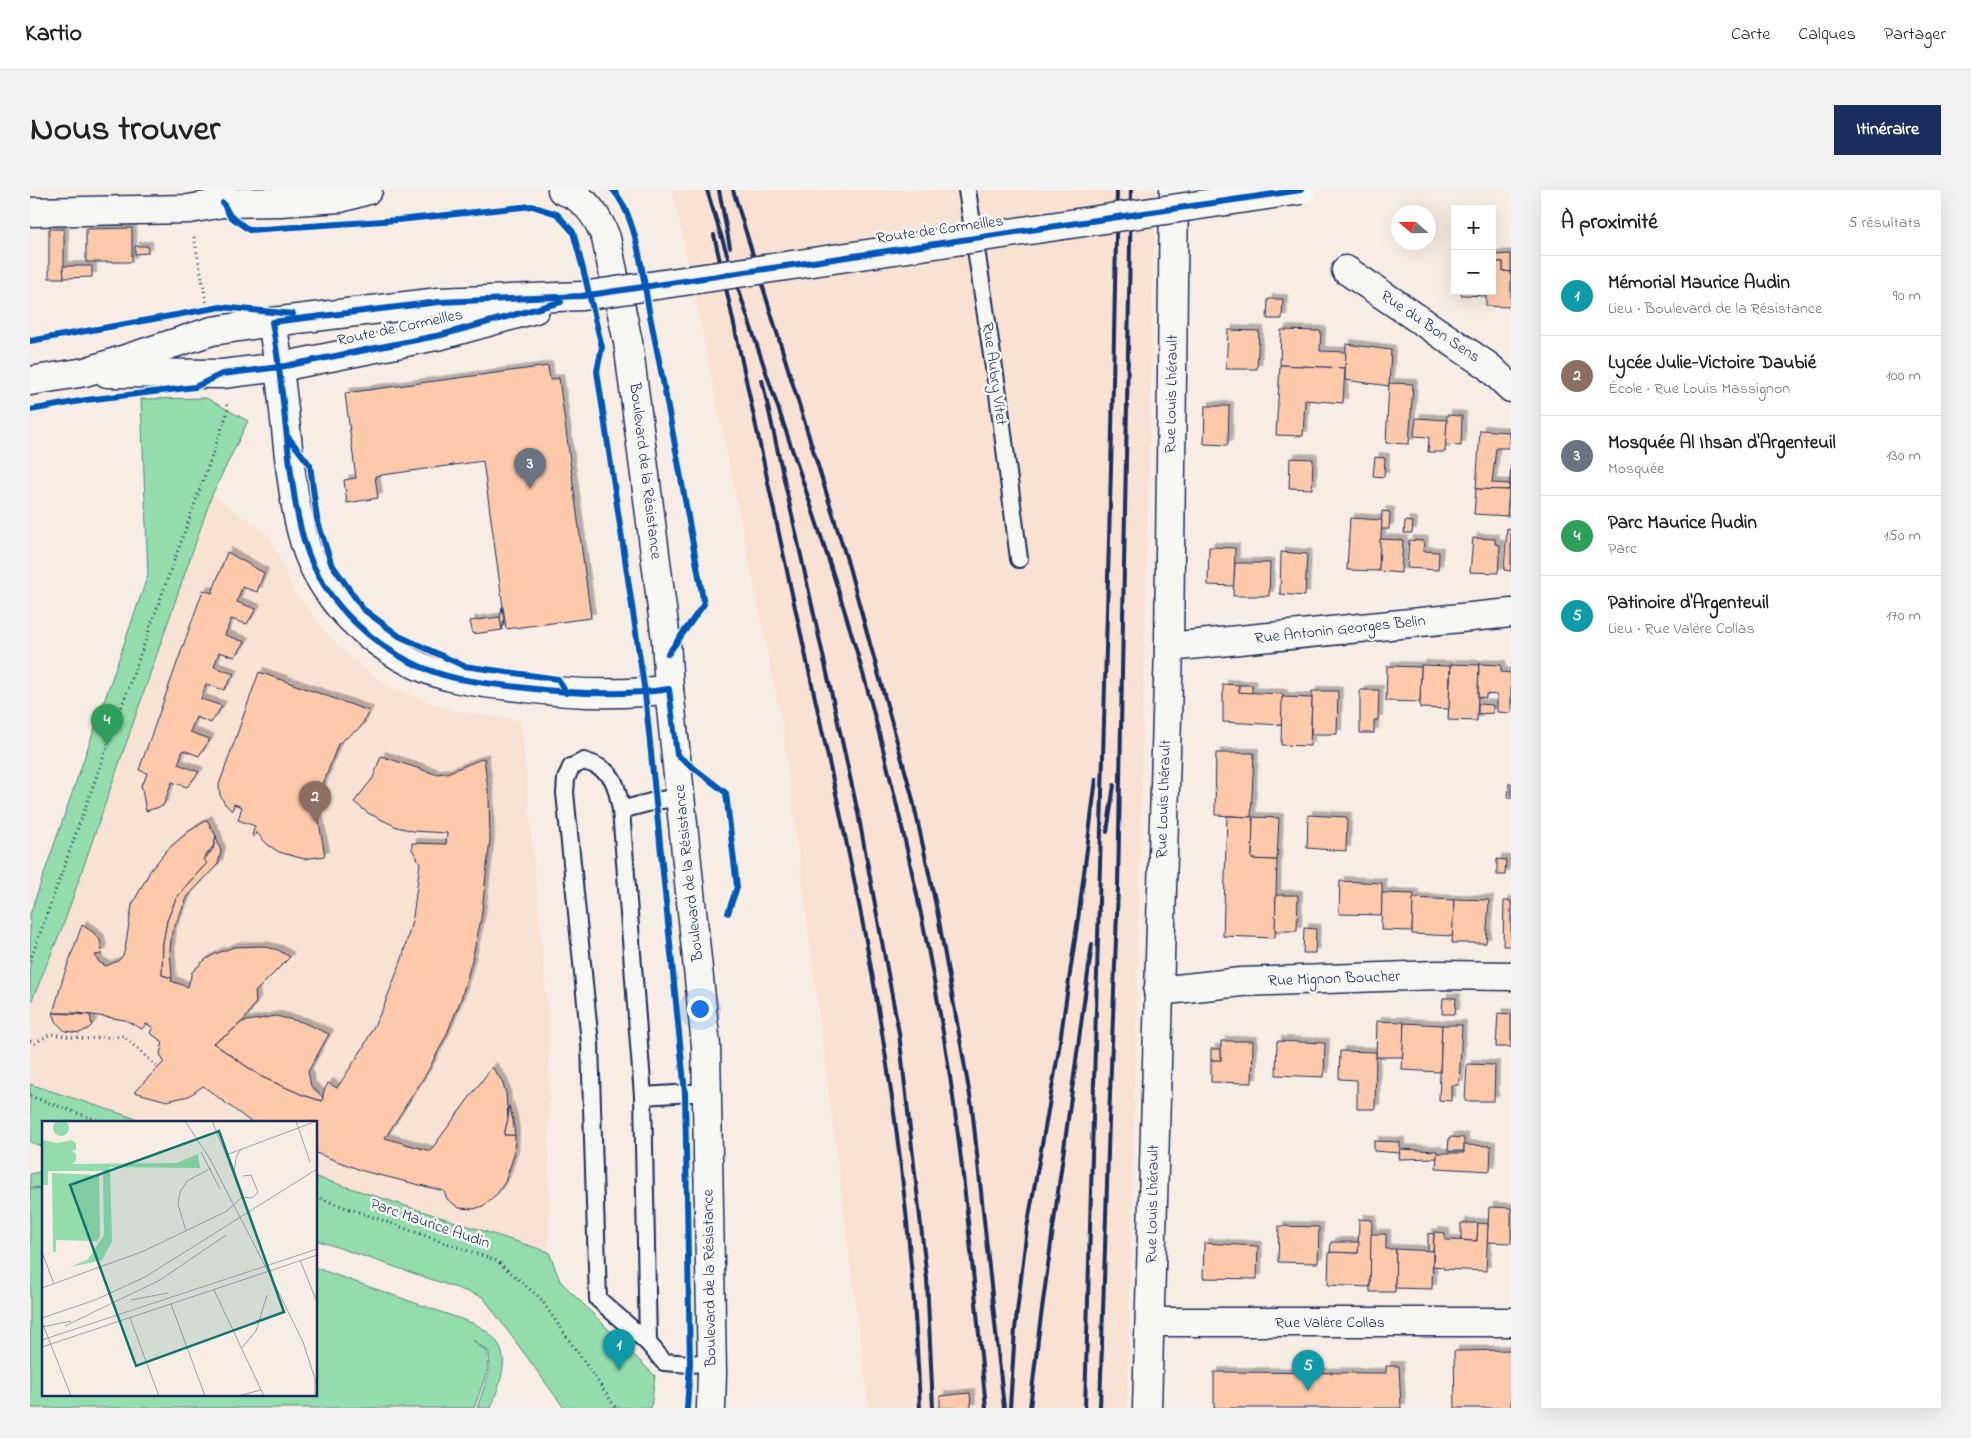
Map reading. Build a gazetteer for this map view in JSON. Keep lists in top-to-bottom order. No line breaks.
{"streets":{"street":["Route de Cormeilles","Rue du Bon Sens","Rue Louis Lhérault","Boulevard de la Résistance","Rue Antonin Georges Belin","Rue Mignon Boucher","Rue Valère Collas"],"lane":["Rue Aubry Vitet"],"path":["Parc Maurice Audin"]},"crossings":[["Rue Louis Lhérault","Rue Antonin Georges Belin"],["Rue Louis Lhérault","Rue Mignon Boucher"],["Rue Louis Lhérault","Rue Valère Collas"]],"north":"left","page":{"header":"Kartio","nav":["Carte","Calques","Partager"],"title":"Nous trouver","buttons":"Itinéraire","heading":["À proximité","5 résultats"],"map_buttons":["+","−"],"list":[{"mark":"1","name":"Mémorial Maurice Audin","note":"Lieu · Boulevard de la Résistance","value":"90 m"},{"mark":"2","name":"Lycée Julie-Victoire Daubié","note":"École · Rue Louis Massignon","value":"100 m"},{"mark":"3","name":"Mosquée Al Ihsan d'Argenteuil","note":"Mosquée","value":"130 m"},{"mark":"4","name":"Parc Maurice Audin","note":"Parc","value":"150 m"},{"mark":"5","name":"Patinoire d'Argenteuil","note":"Lieu · Rue Valère Collas","value":"170 m"}],"pins":["3","4","2","1","5"]}}
